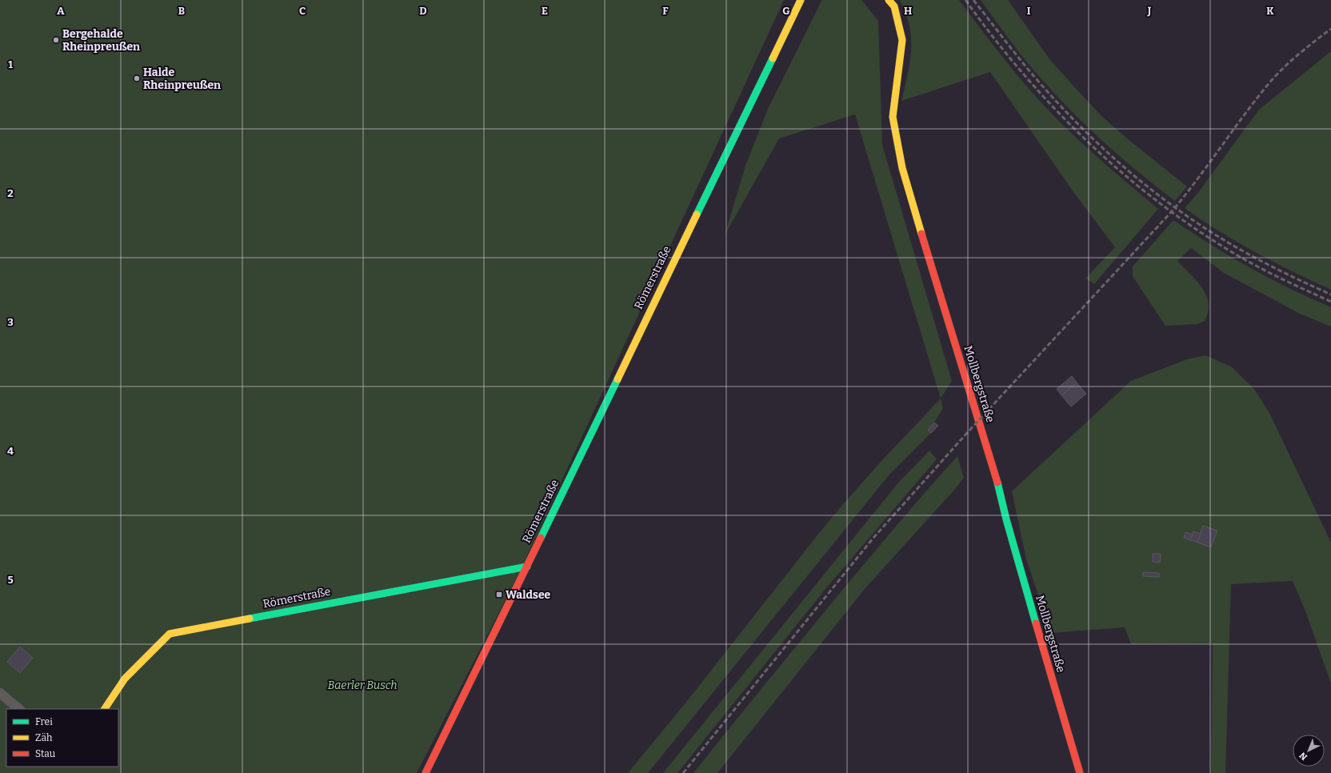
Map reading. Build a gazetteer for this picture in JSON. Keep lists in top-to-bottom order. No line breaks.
{"streets":{"street":["Römerstraße","Mollbergstraße"]},"parks":["Baerler Busch"],"places":{"other":["Bergehalde Rheinpreußen","Halde Rheinpreußen"],"transit":["Waldsee"]},"legend":["Frei","Zäh","Stau"],"north":"bottom left","grid":{"columns":["A","B","C","D","E","F","G","H","I","J","K"],"rows":["1","2","3","4","5"]}}
